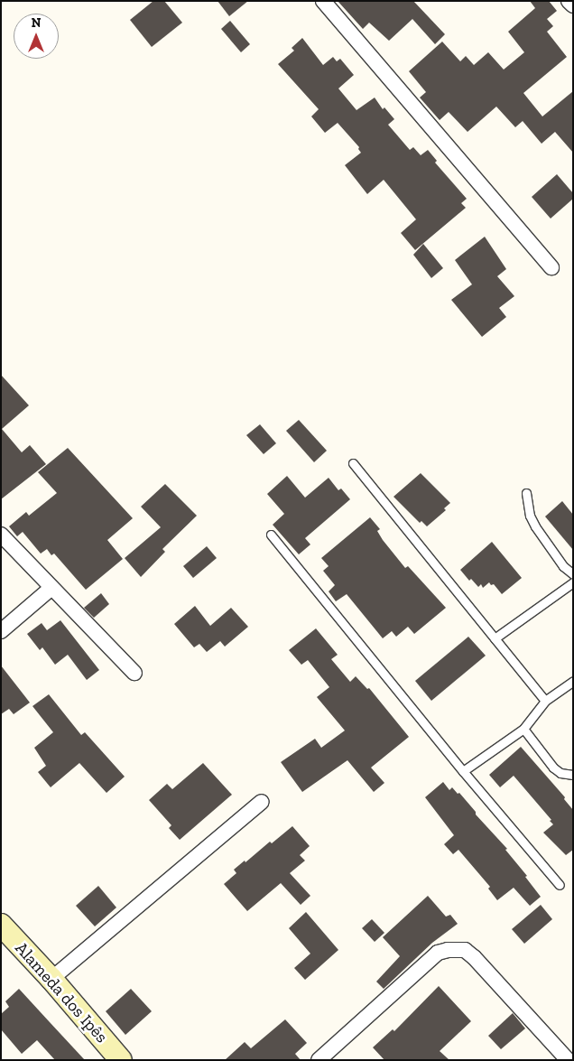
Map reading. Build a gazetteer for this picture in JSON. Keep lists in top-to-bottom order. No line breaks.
{"streets":{"street":["Alameda dos Ipês"]},"north":"top"}
